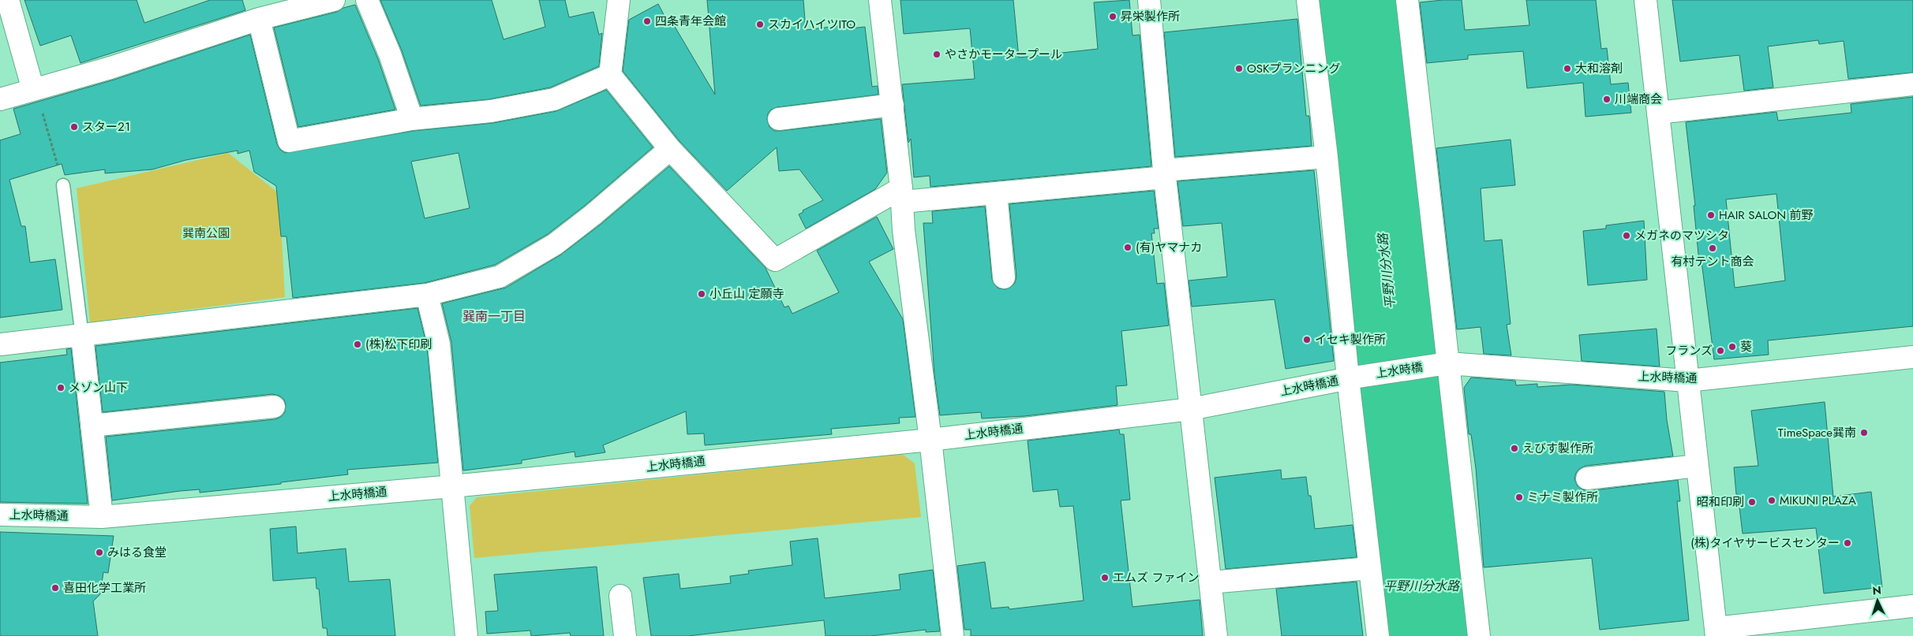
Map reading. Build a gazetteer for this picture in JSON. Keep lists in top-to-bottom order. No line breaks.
{"streets":{"street":["上水時橋","上水時橋通"]},"crossings":[["上水時橋","上水時橋通"]],"districts":["巽南一丁目"],"water":["平野川分水路"],"parks":["巽南公園"],"places":["昇栄製作所","四条青年会館","スカイハイツITO","やさかモータープール","OSKプランニング","大和溶剤","川端商会","スター２１","HAIR SALON 前野","メガネのマツシタ","(有)ヤマナカ","有村テント商会","小丘山 定願寺","イセキ製作所","(株)松下印刷","葵","フランズ","メゾン山下","TimeSpace巽南","えびす製作所","ミナミ製作所","MIKUNI PLAZA","昭和印刷","(株)タイヤサービスセンター","みはる食堂","エムズ ファイン","喜田化学工業所"],"north":"top"}
